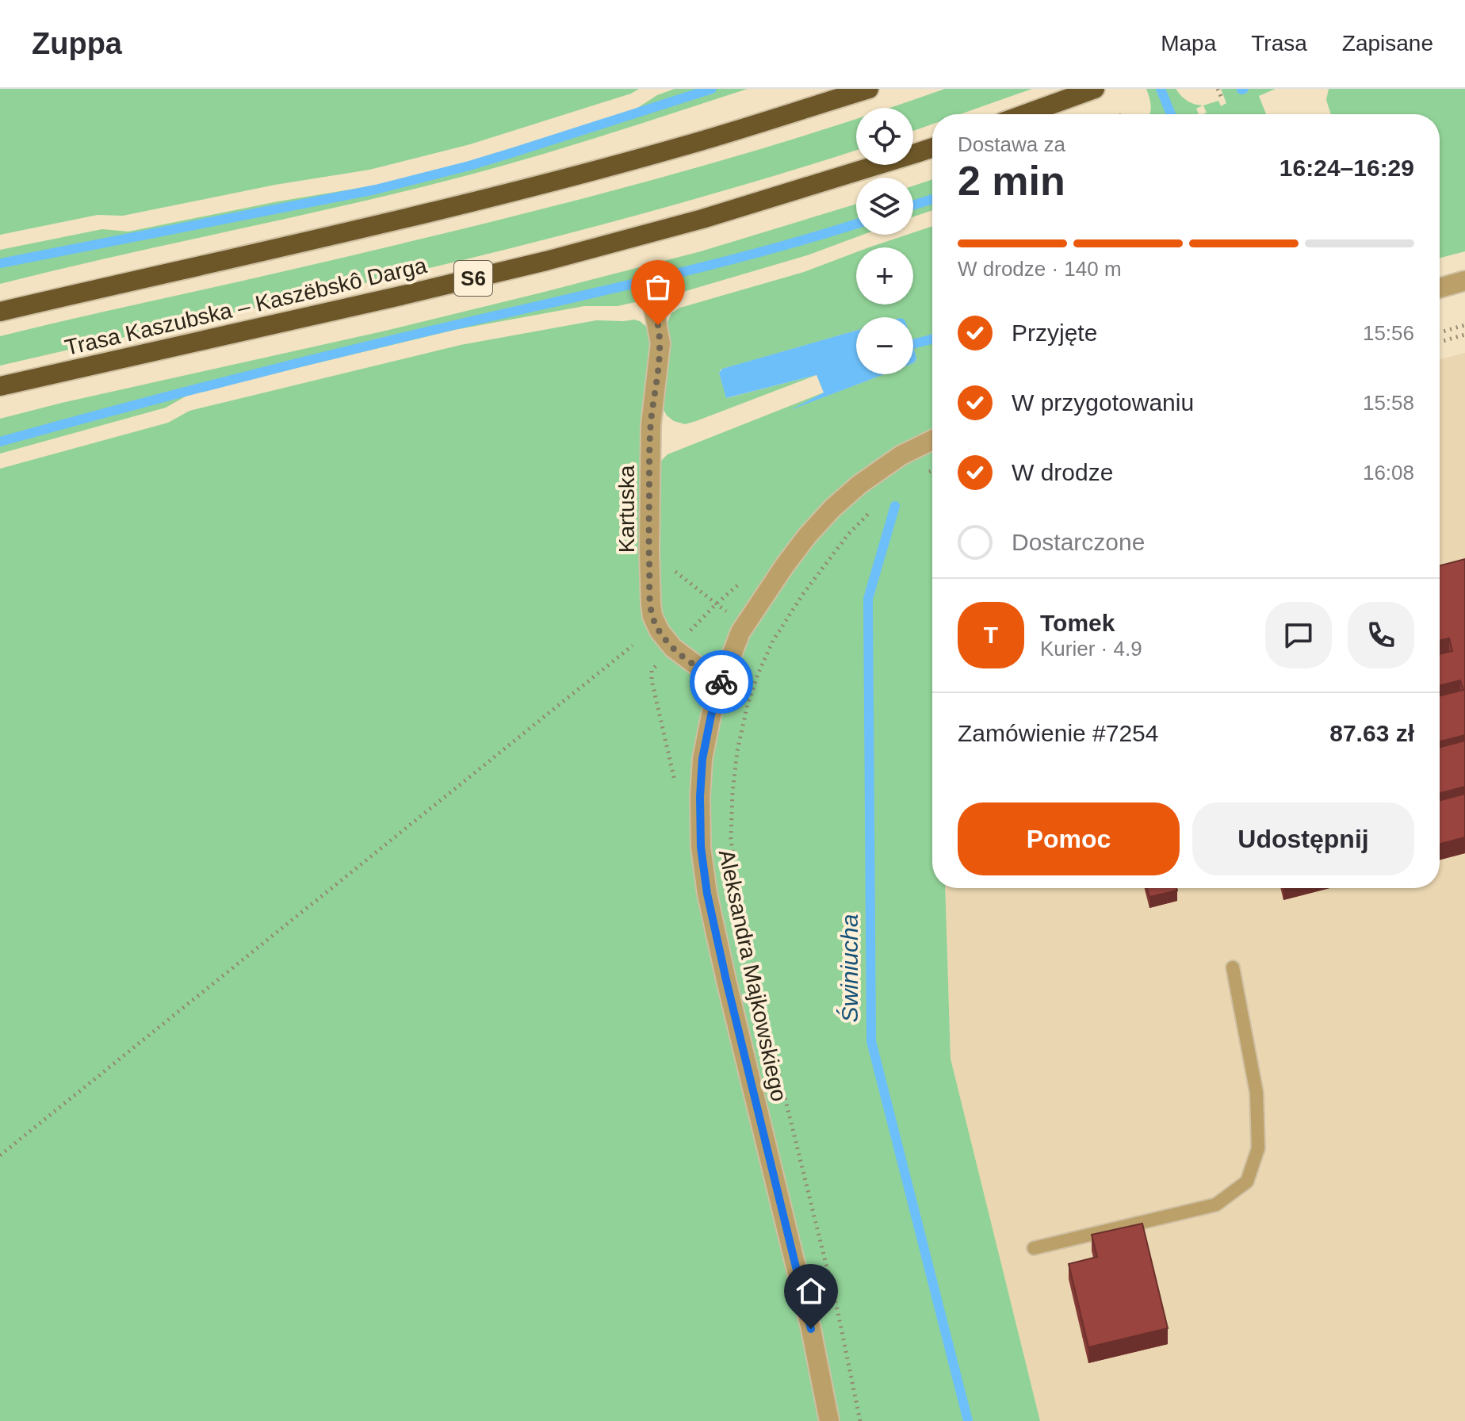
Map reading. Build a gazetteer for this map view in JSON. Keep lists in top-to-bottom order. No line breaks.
{"streets":{"highway":["S6","Trasa Kaszubska – Kaszëbskô Darga"],"street":["Kartuska","Aleksandra Majkowskiego"]},"crossings":[["Kartuska","Aleksandra Majkowskiego"]],"water":["Świniucha"],"page":{"header":"Zuppa","nav":["Mapa","Trasa","Zapisane"],"map_buttons":["+","−"],"heading":["2 min","Dostawa za","16:24–16:29"],"panel":["Tomek","Kurier · 4.9","Zamówienie #7254","87.63 zł"],"bar":"W drodze · 140 m","list":[["Przyjęte","15:56"],["W przygotowaniu","15:58"],["W drodze","16:08"],"Dostarczone"],"round":"T","buttons":["Pomoc","Udostępnij"]}}
